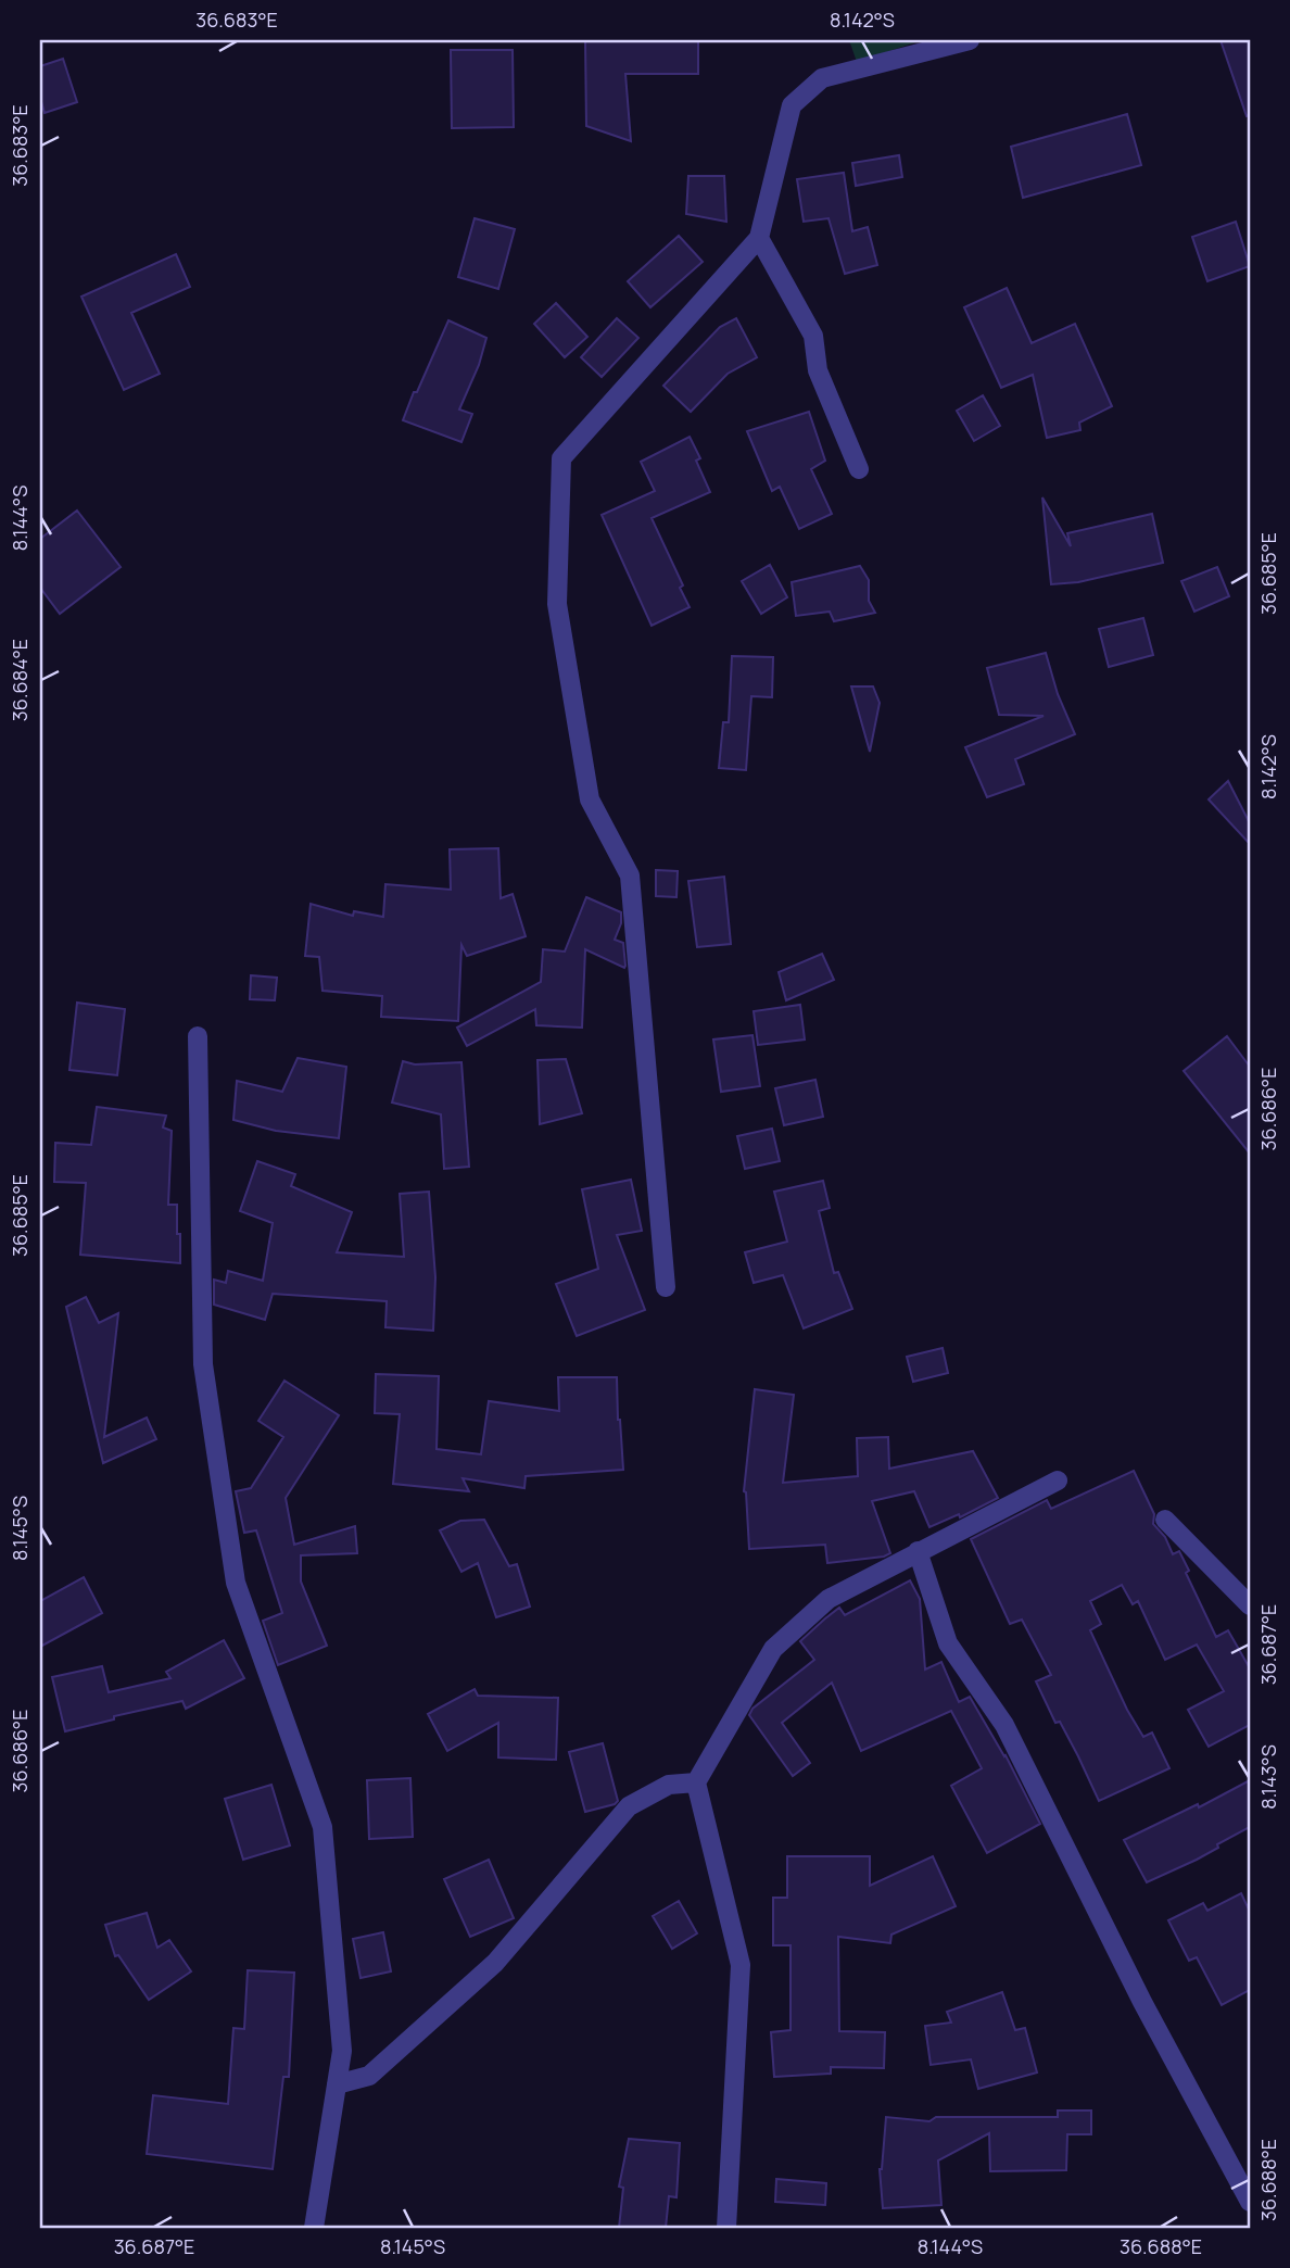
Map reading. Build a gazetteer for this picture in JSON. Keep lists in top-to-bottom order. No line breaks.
{"coordinates":["36.683°E","8.142°S","8.144°S","36.685°E","36.684°E","36.686°E","8.145°S","36.687°E","8.143°S","36.688°E"]}
